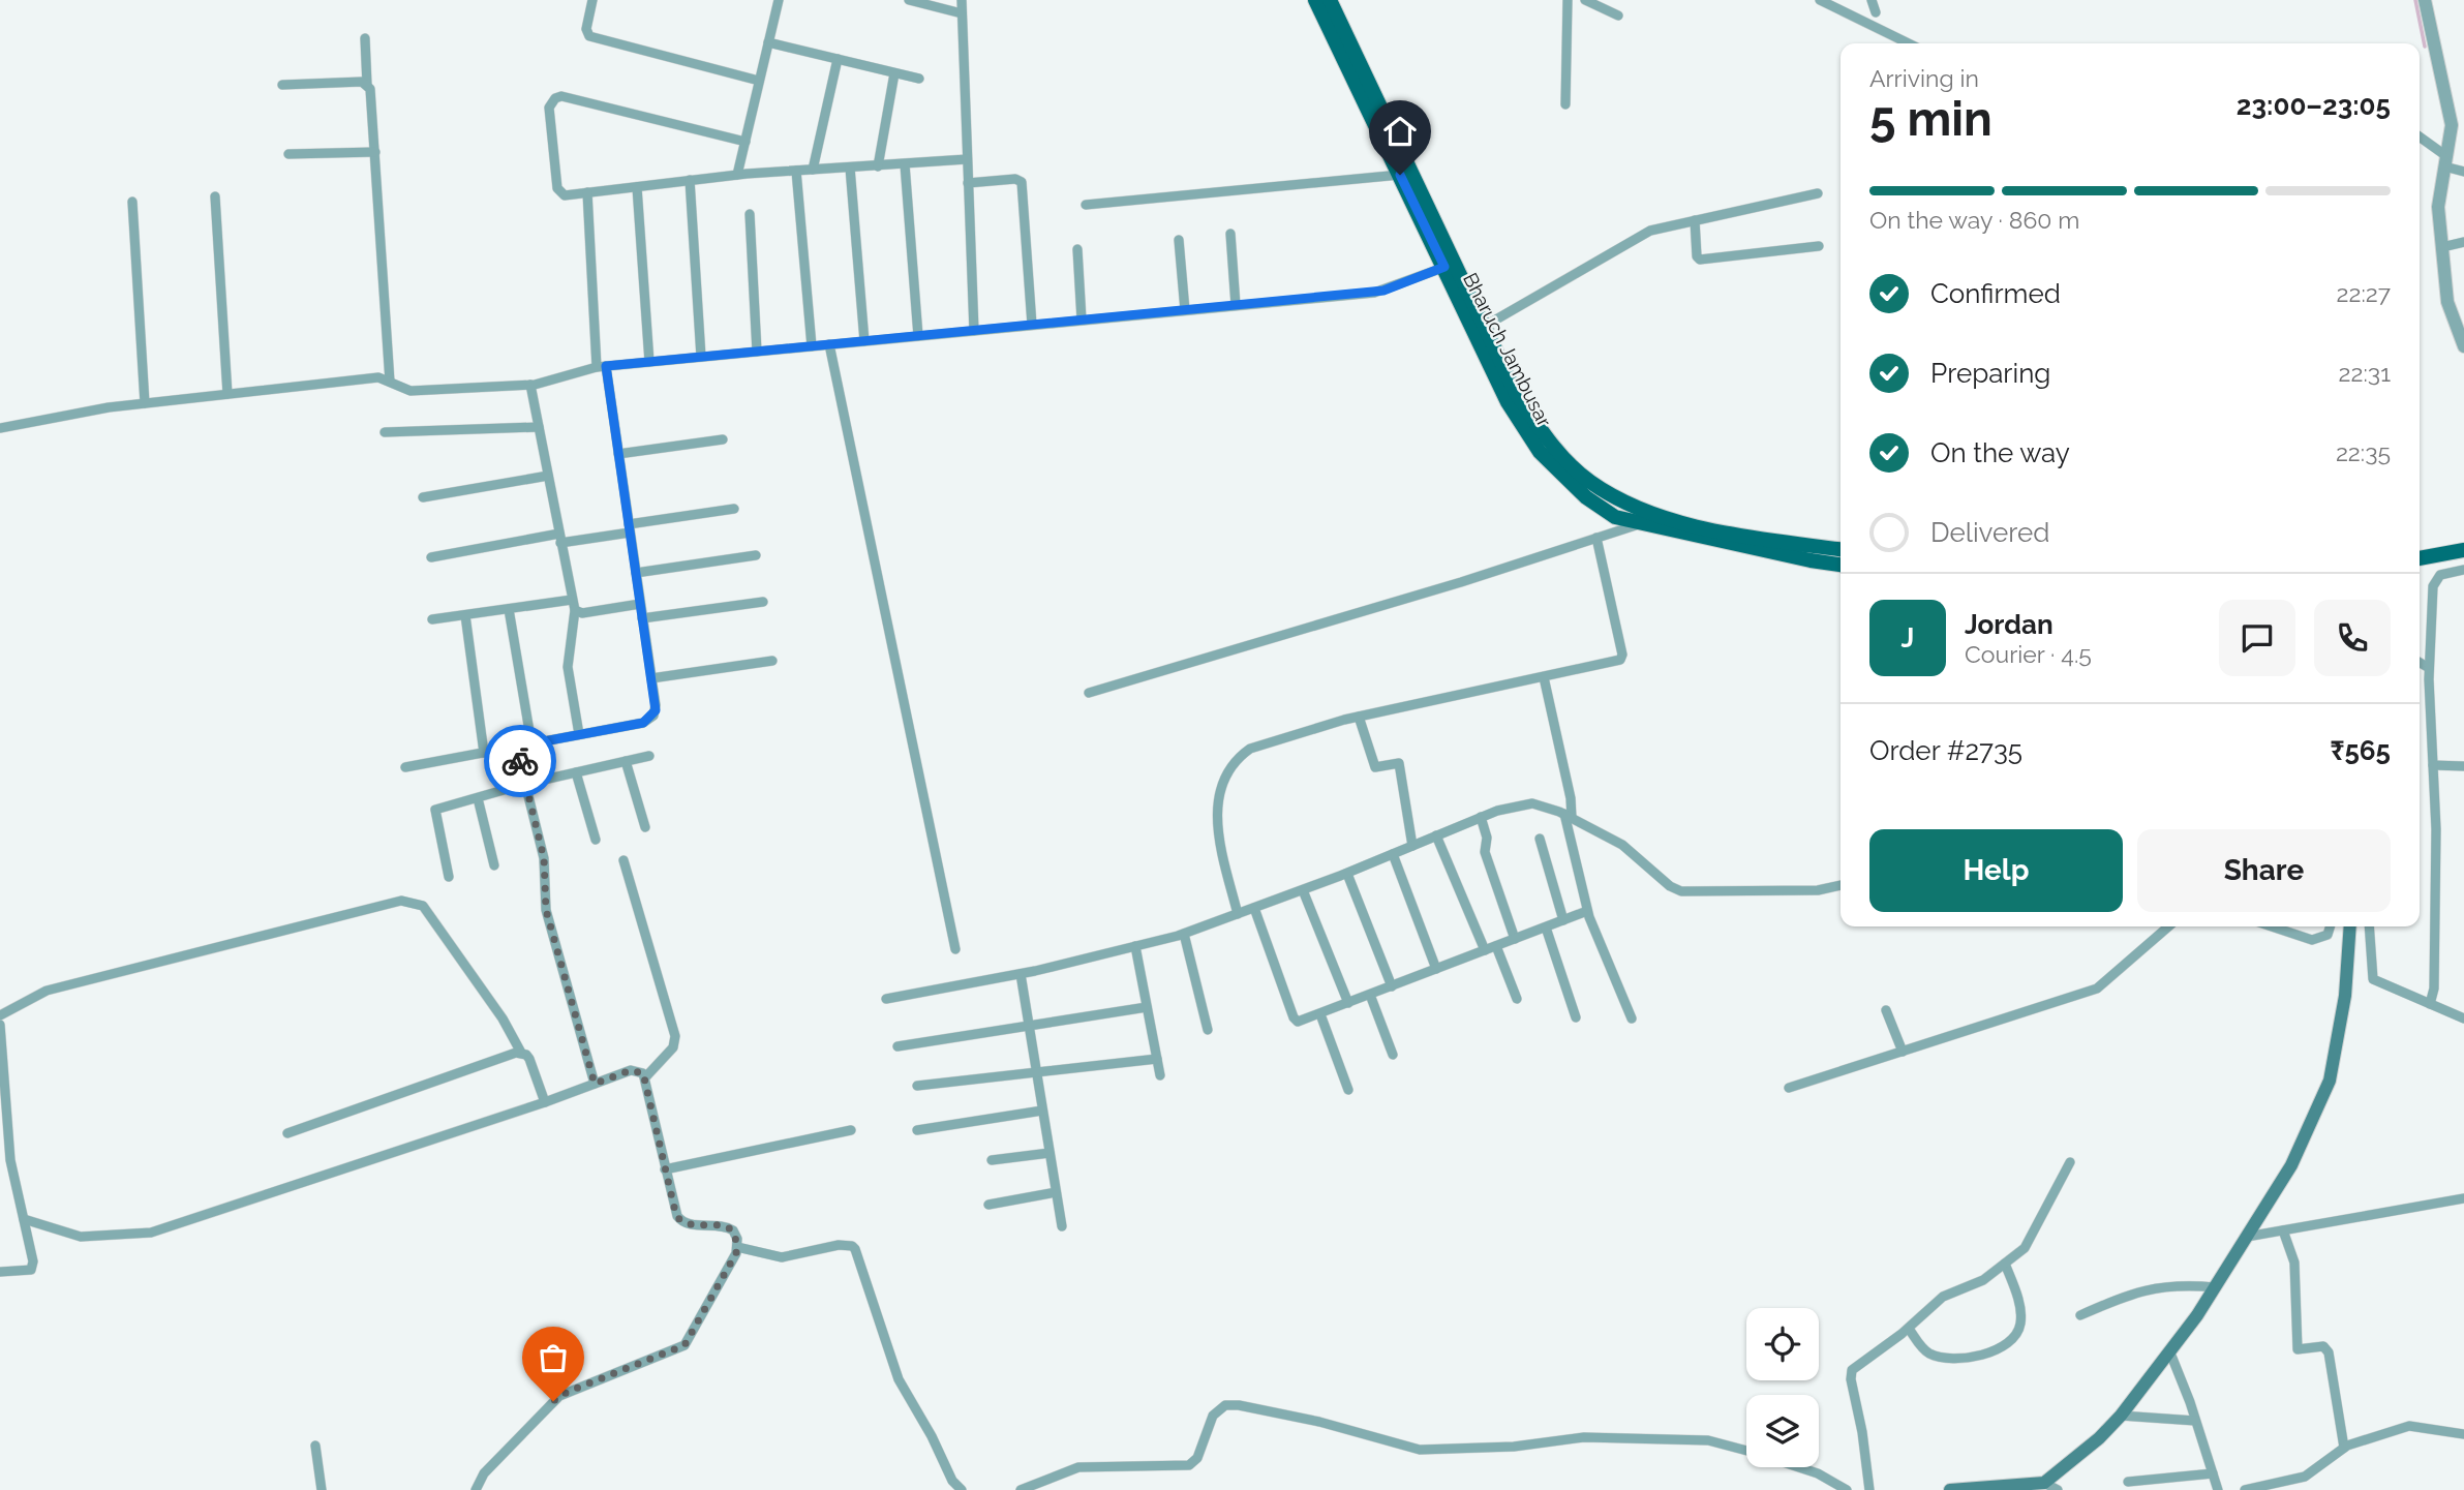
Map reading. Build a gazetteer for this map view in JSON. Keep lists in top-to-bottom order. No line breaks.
{"streets":{"main road":["Bharuch Jambusar"]},"page":{"heading":["5 min","Arriving in","23:00–23:05"],"panel":["Jordan","Courier · 4.5","Order #2735","₹565"],"bar":"On the way · 860 m","list":[["Confirmed","22:27"],["Preparing","22:31"],["On the way","22:35"],"Delivered"],"round":"J","buttons":["Help","Share"]}}
